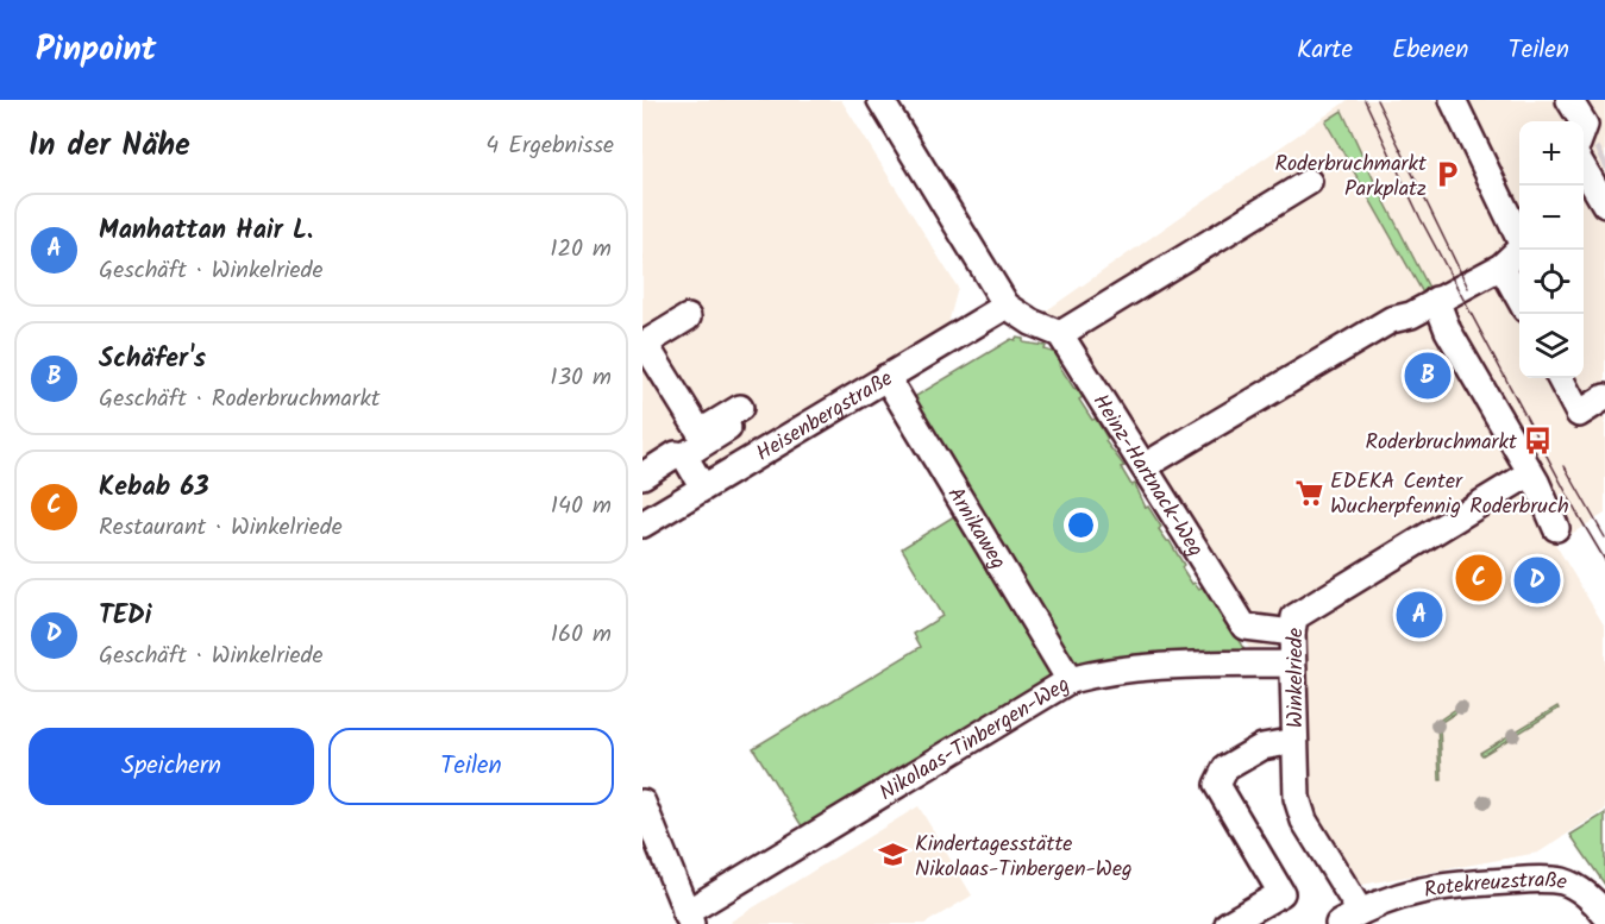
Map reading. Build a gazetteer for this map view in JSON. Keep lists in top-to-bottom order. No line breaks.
{"streets":{"street":["Heisenbergstraße","Heinz-Hartnack-Weg","Arnikaweg","Winkelriede","Nikolaas-Tinbergen-Weg","Rotekreuzstraße"]},"crossings":[["Heisenbergstraße","Arnikaweg"],["Heinz-Hartnack-Weg","Winkelriede"],["Arnikaweg","Nikolaas-Tinbergen-Weg"],["Winkelriede","Nikolaas-Tinbergen-Weg"],["Winkelriede","Rotekreuzstraße"]],"places":{"parking":["Roderbruchmarkt Parkplatz"],"bus stop":["Roderbruchmarkt"],"supermarket":["EDEKA Center Wucherpfennig Roderbruch"],"school or university":["Kindertagesstätte Nikolaas-Tinbergen-Weg"]},"page":{"header":"Pinpoint","nav":["Karte","Ebenen","Teilen"],"heading":["In der Nähe","4 Ergebnisse"],"map_buttons":["+","−"],"list":[{"mark":"A","name":"Manhattan Hair L.","note":"Geschäft · Winkelriede","value":"120 m"},{"mark":"B","name":"Schäfer's","note":"Geschäft · Roderbruchmarkt","value":"130 m"},{"mark":"C","name":"Kebab 63","note":"Restaurant · Winkelriede","value":"140 m"},{"mark":"D","name":"TEDi","note":"Geschäft · Winkelriede","value":"160 m"}],"pins":["B","C","D","A"],"buttons":["Speichern","Teilen"]}}
